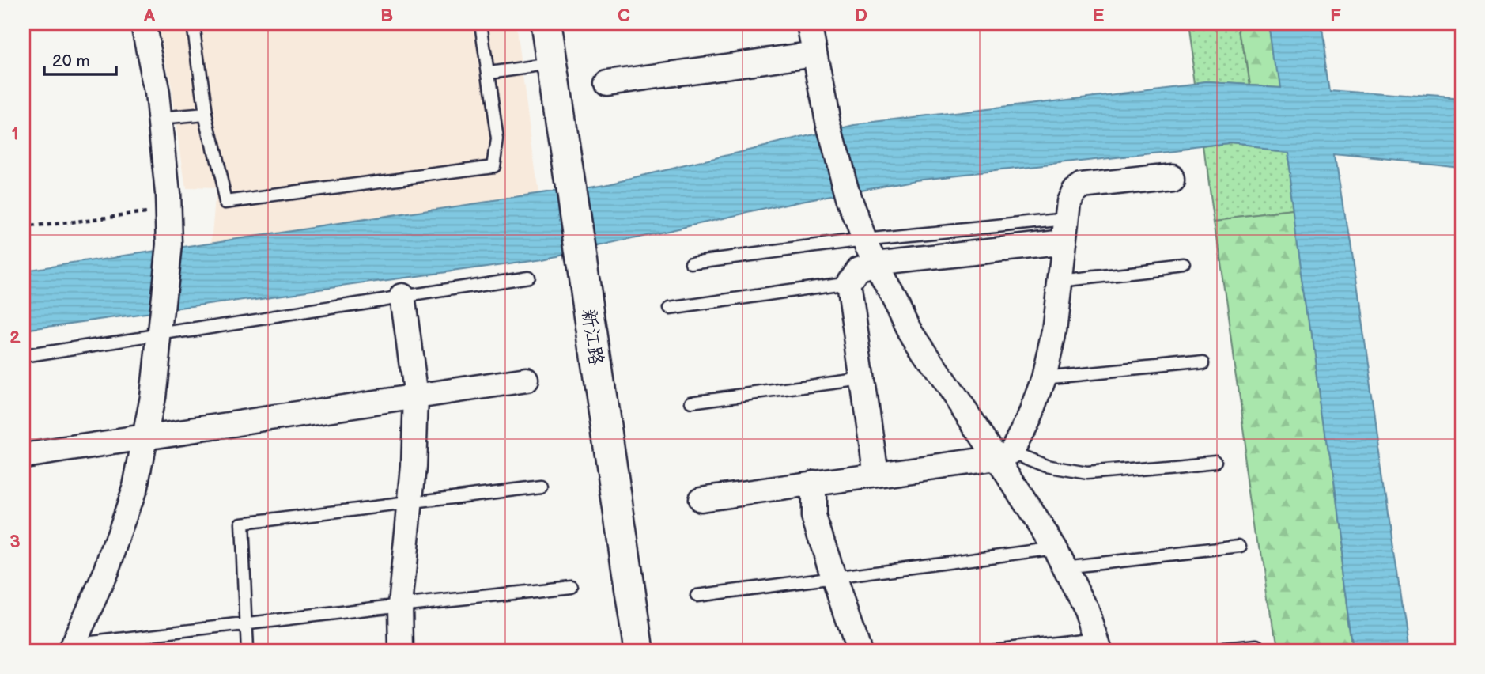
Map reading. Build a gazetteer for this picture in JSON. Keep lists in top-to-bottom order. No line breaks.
{"streets":{"street":["新江路"]},"scale_bar":"20 m","grid":{"columns":["A","B","C","D","E","F"],"rows":["1","2","3"]}}
